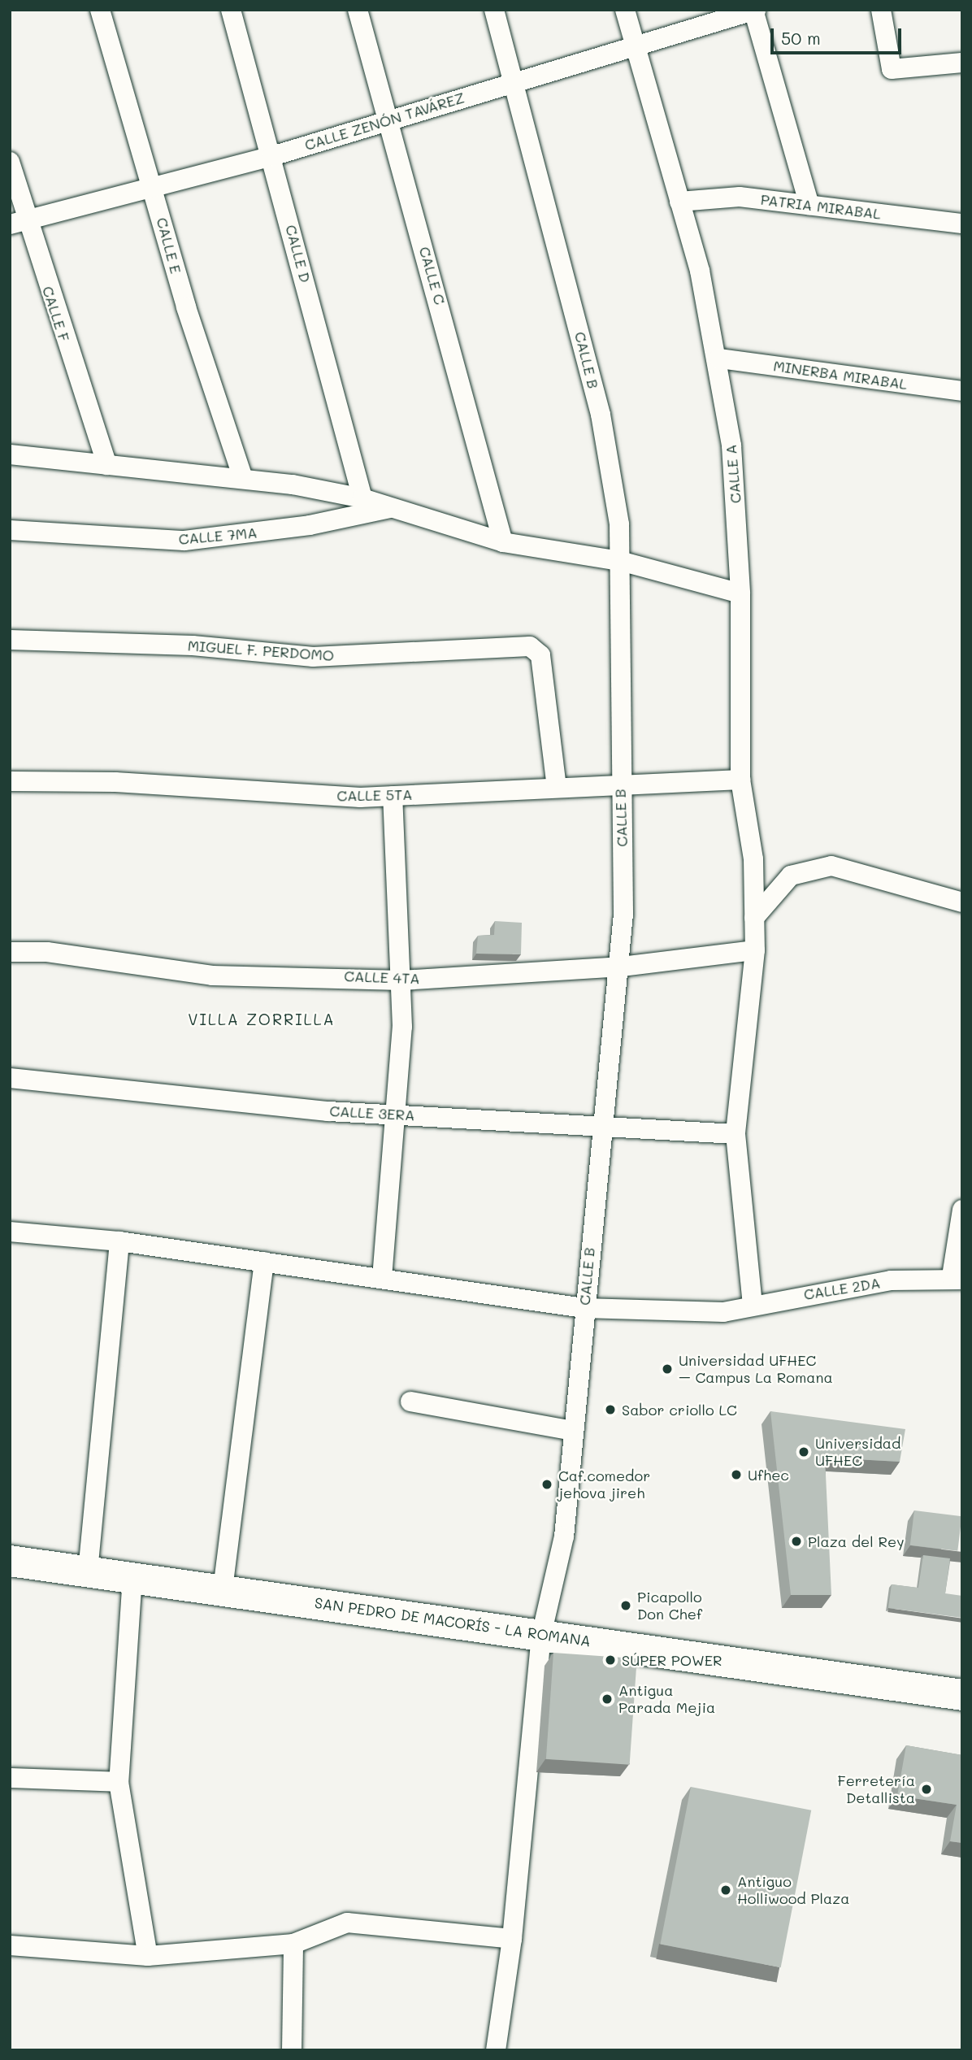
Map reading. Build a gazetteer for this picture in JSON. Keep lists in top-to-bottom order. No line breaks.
{"streets":{"main road":["SAN PEDRO DE MACORÍS - LA ROMANA"],"street":["CALLE ZENÓN TAVÁREZ","PATRIA MIRABAL","CALLE E","CALLE D","CALLE C","CALLE F","CALLE B","MINERBA MIRABAL","CALLE A","CALLE 7MA","MIGUEL F. PERDOMO","CALLE 5TA","CALLE 4TA","CALLE 3ERA","CALLE 2DA"]},"crossings":[["CALLE ZENÓN TAVÁREZ","CALLE E"],["CALLE ZENÓN TAVÁREZ","CALLE D"],["CALLE ZENÓN TAVÁREZ","CALLE C"],["CALLE ZENÓN TAVÁREZ","CALLE F"],["CALLE ZENÓN TAVÁREZ","CALLE B"],["CALLE ZENÓN TAVÁREZ","CALLE A"],["PATRIA MIRABAL","CALLE A"],["CALLE B","CALLE 5TA"],["CALLE B","CALLE 4TA"],["CALLE B","CALLE 3ERA"],["CALLE B","CALLE 2DA"],["CALLE B","SAN PEDRO DE MACORÍS - LA ROMANA"],["MINERBA MIRABAL","CALLE A"],["CALLE A","CALLE 5TA"],["CALLE A","CALLE 4TA"],["CALLE A","CALLE 3ERA"],["CALLE A","CALLE 2DA"],["MIGUEL F. PERDOMO","CALLE 5TA"]],"districts":["VILLA ZORRILLA"],"places":["Universidad UFHEC – Campus La Romana","Sabor criollo LC","Universidad UFHEC","Ufhec","Caf.comedor jehova jireh","Plaza del Rey","Picapollo Don Chef","SÚPER POWER","Antigua Parada Mejia","Ferretería Detallista","Antiguo Holliwood Plaza"],"scale_bar":"50 m"}
